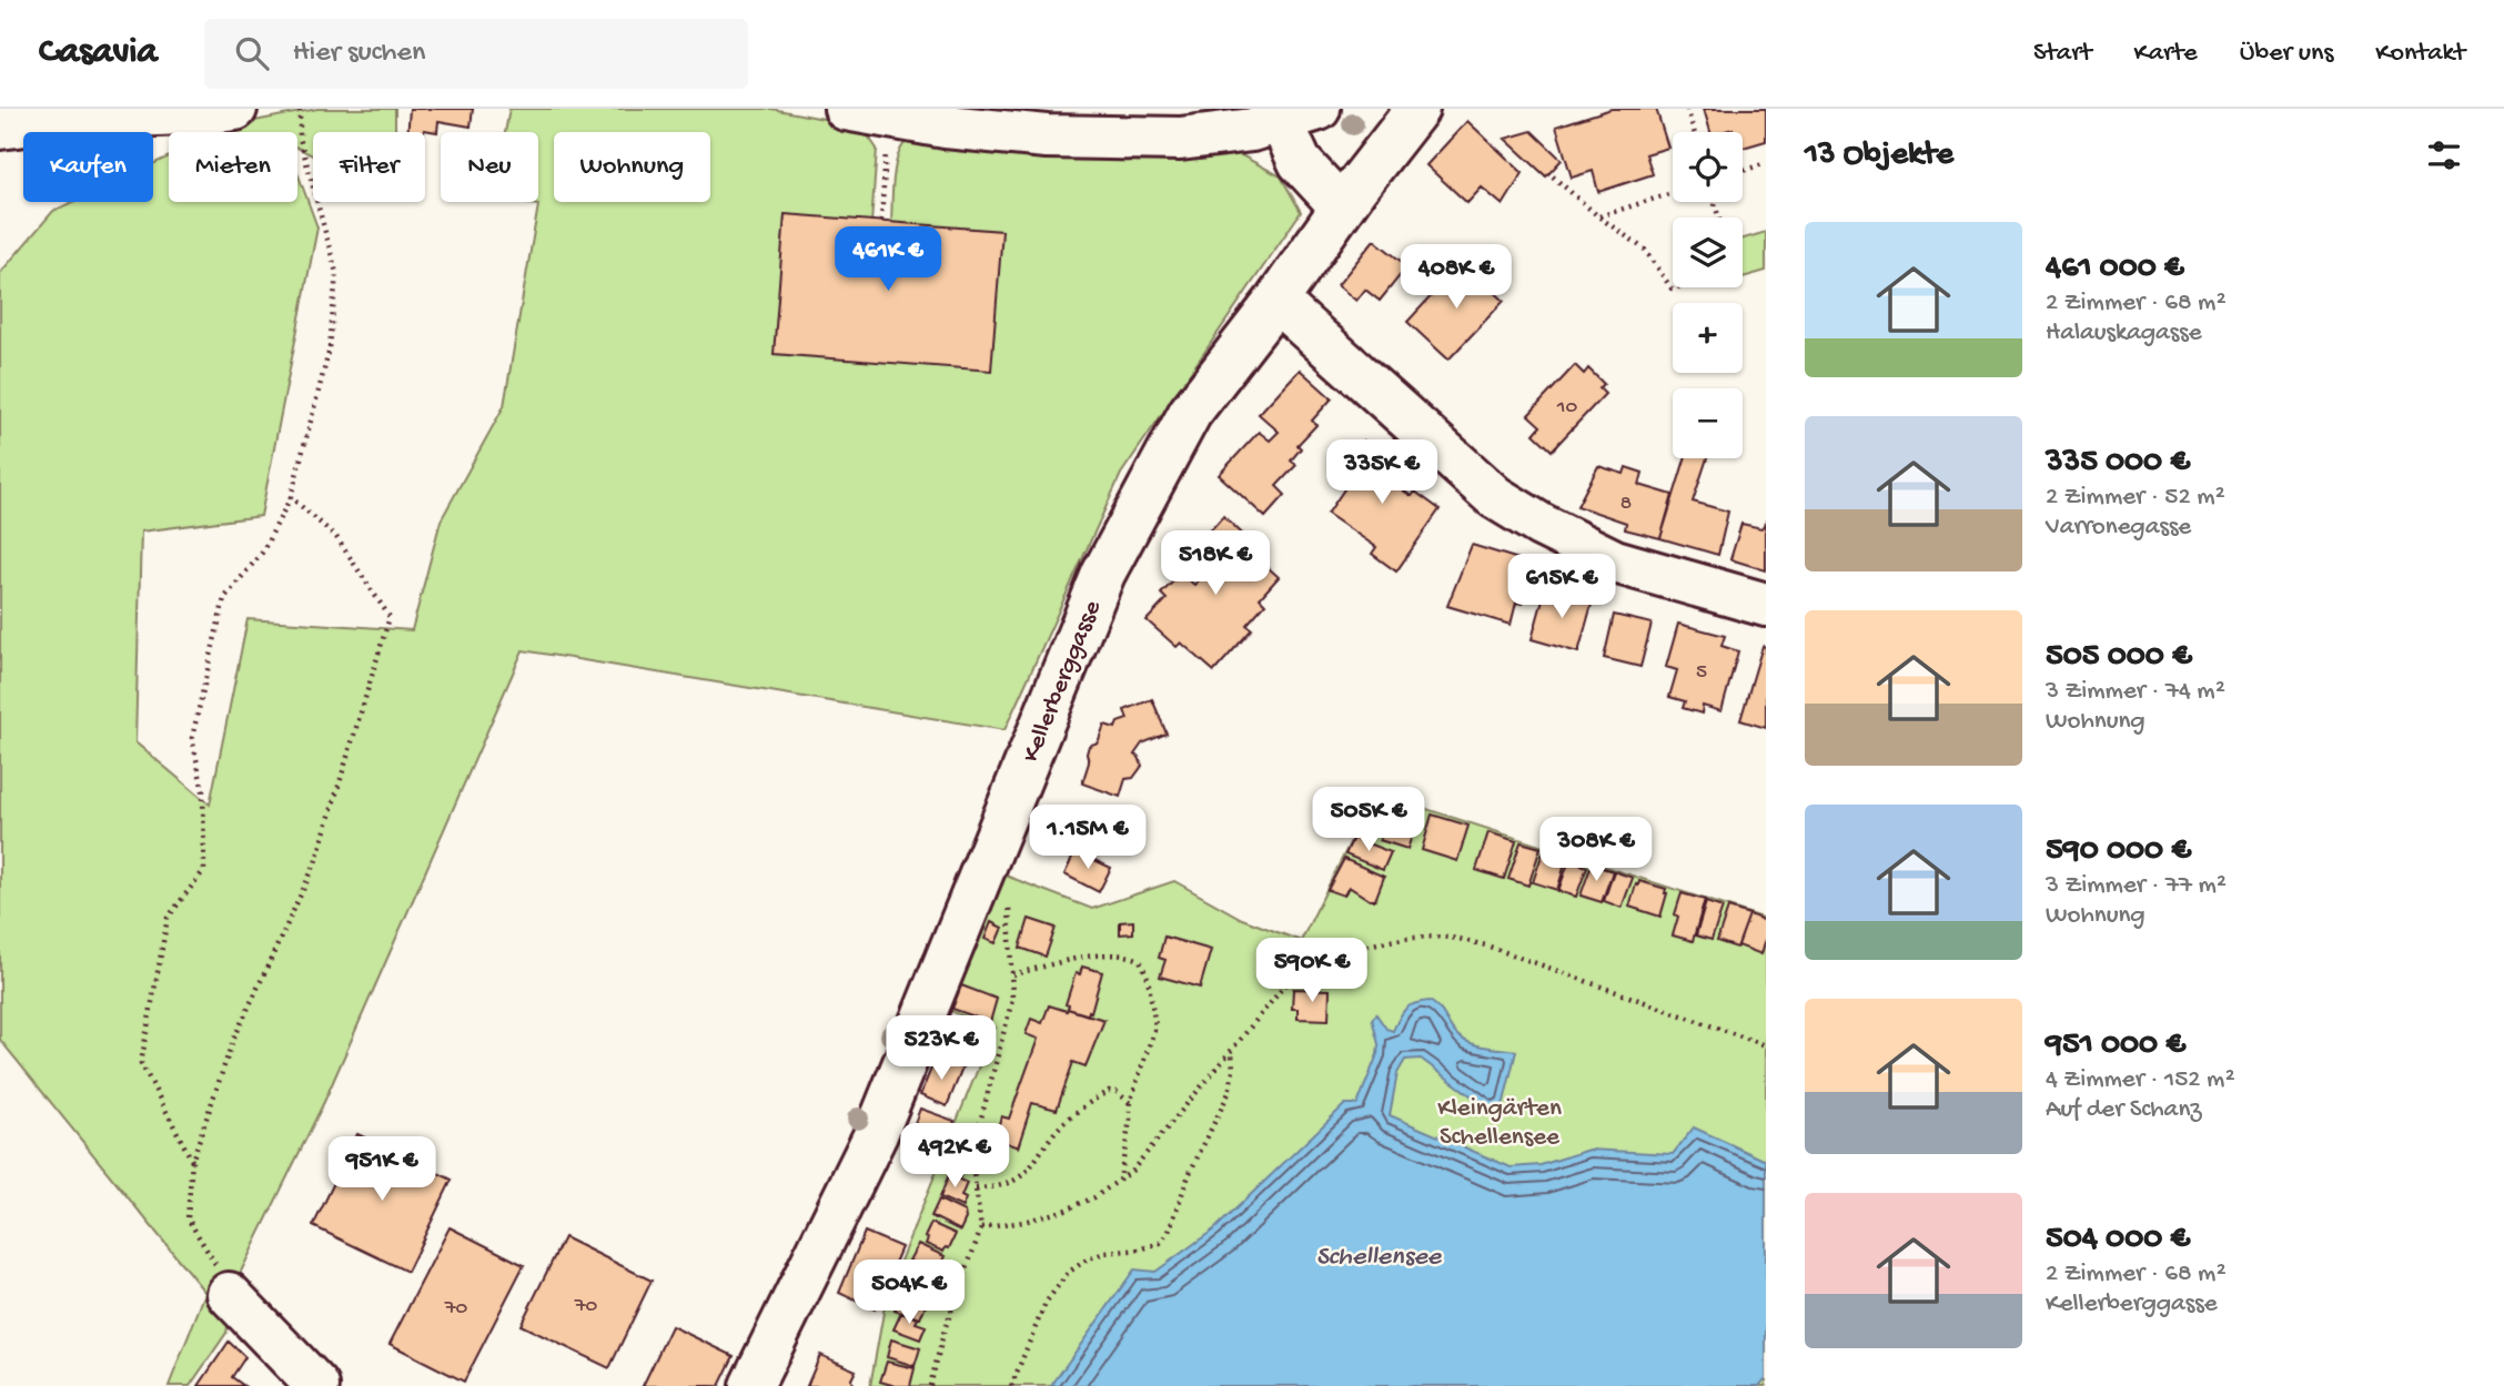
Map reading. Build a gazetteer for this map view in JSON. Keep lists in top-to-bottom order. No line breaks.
{"streets":{"street":["Kellerberggasse"]},"water":["Schellensee"],"parks":["Kleingärten Schellensee"],"house_numbers":["10","8","5","70","70"],"page":{"header":"Casavia","search":"Hier suchen","nav":["Start","Karte","Über uns","Kontakt"],"heading":"13 Objekte","map_buttons":["+","−"],"chip":["Kaufen","Mieten","Filter","Neu","Wohnung"],"list":[{"name":"461 000 €","note":"2 Zimmer · 68 m² · Halauskagasse"},{"name":"335 000 €","note":"2 Zimmer · 52 m² · Varronegasse"},{"name":"505 000 €","note":"3 Zimmer · 74 m² · Wohnung"},{"name":"590 000 €","note":"3 Zimmer · 77 m² · Wohnung"},{"name":"951 000 €","note":"4 Zimmer · 152 m² · Auf der Schanz"},{"name":"504 000 €","note":"2 Zimmer · 68 m² · Kellerberggasse"}],"price":["461K €","408K €","335K €","518K €","615K €","505K €","1.15M €","308K €","590K €","523K €","492K €","951K €","504K €"]}}
